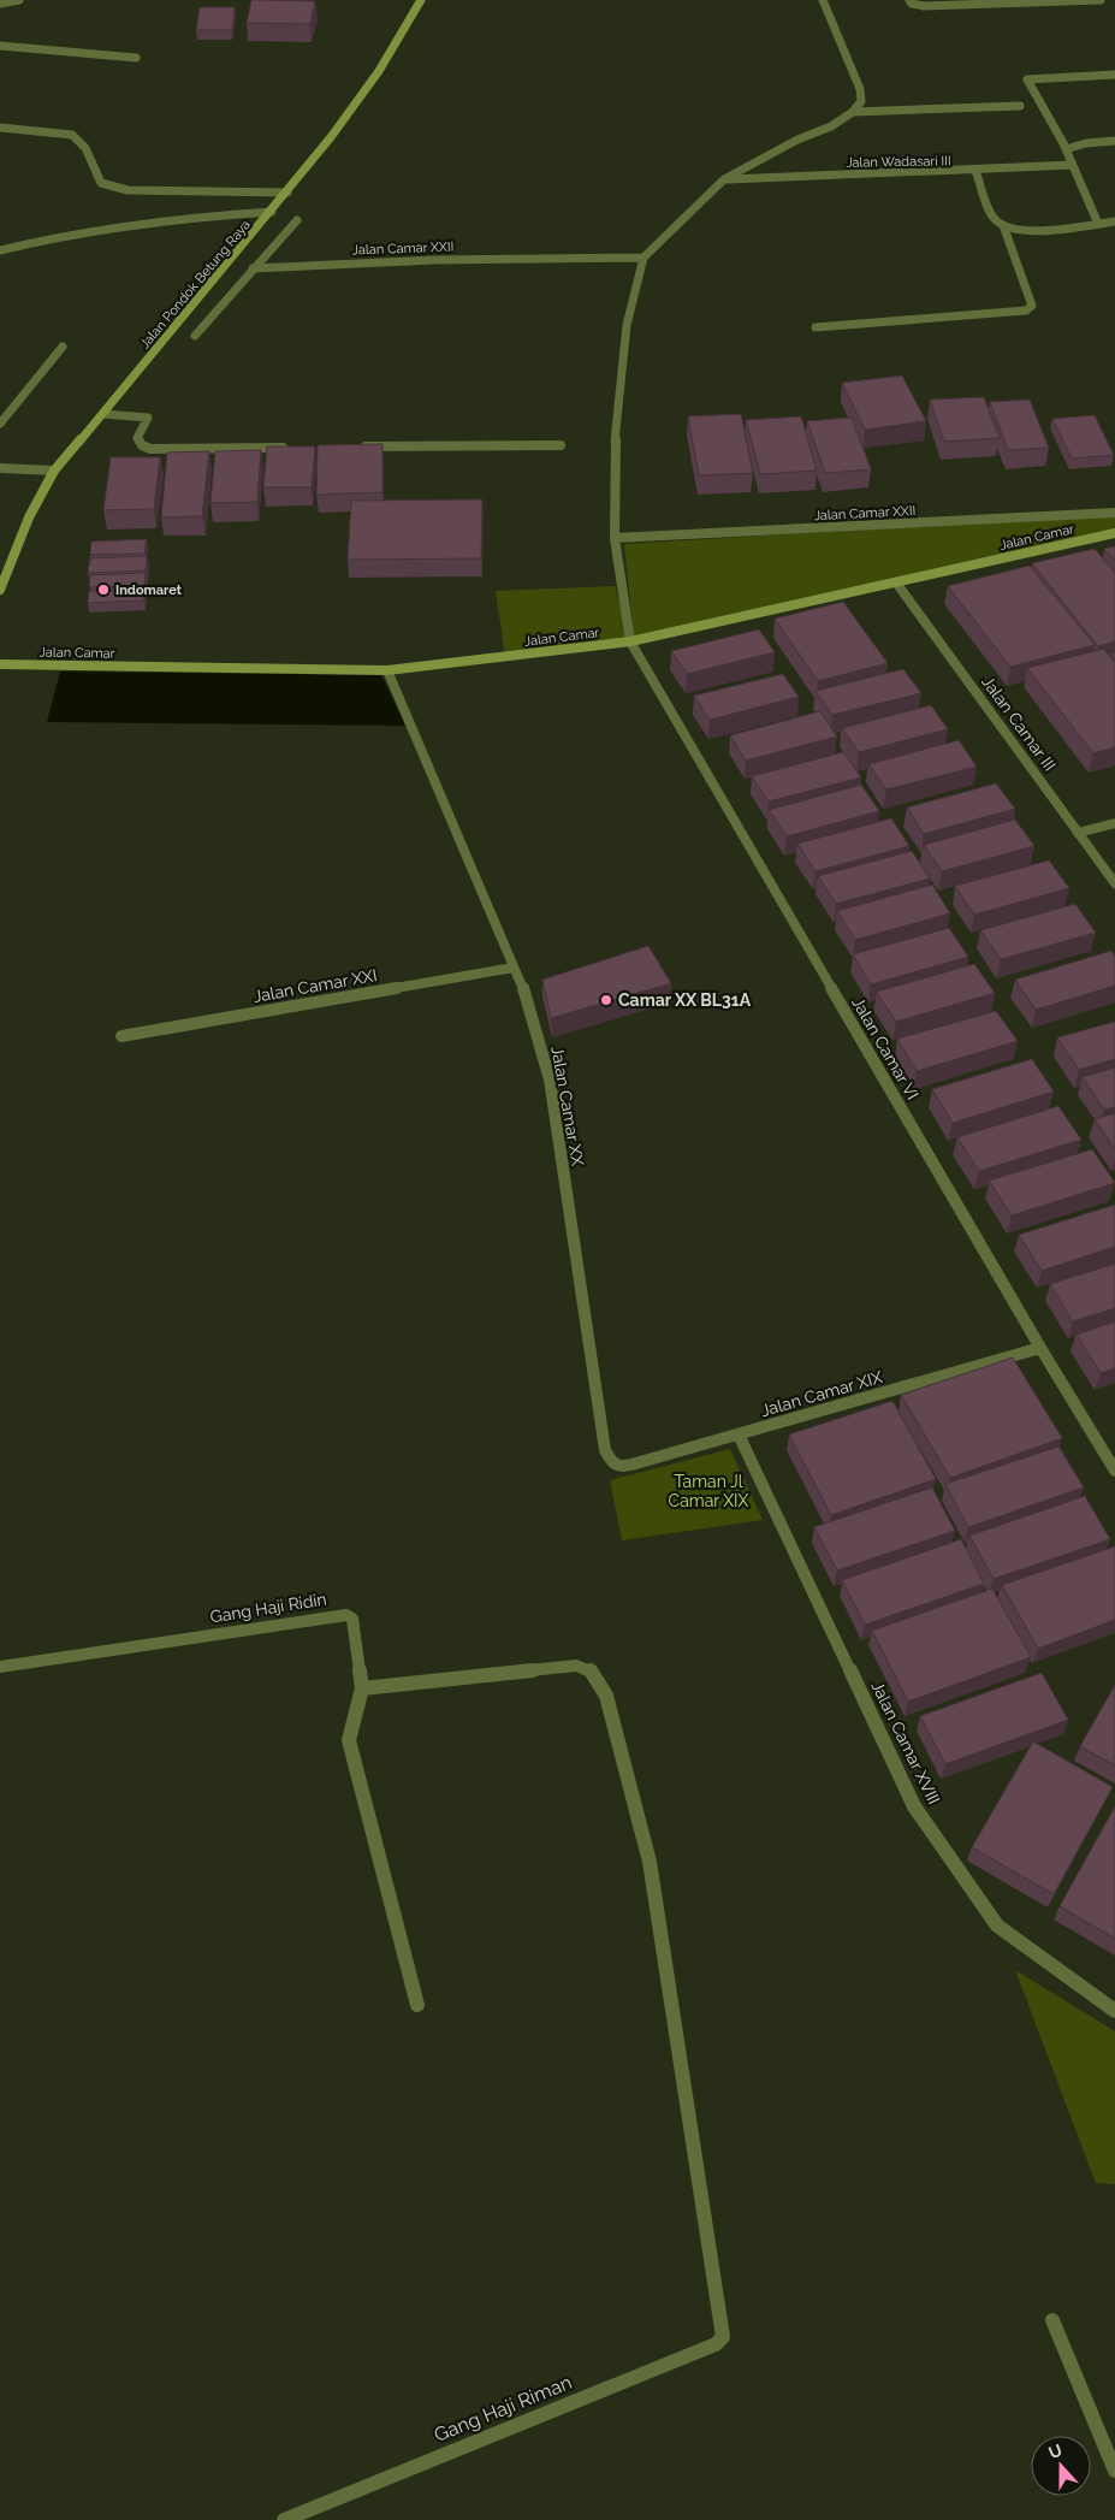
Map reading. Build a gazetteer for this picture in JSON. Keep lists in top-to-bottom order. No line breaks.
{"streets":{"main road":["Jalan Pondok Betung Raya","Jalan Camar"],"street":["Jalan Wadasari III","Jalan Camar XXII","Jalan Camar III","Jalan Camar XXI","Jalan Camar VI","Jalan Camar XX","Jalan Camar XIX","Gang Haji Ridin","Jalan Camar XVIII","Gang Haji Riman"]},"crossings":[["Jalan Camar","Jalan Camar III"],["Jalan Camar","Jalan Camar VI"],["Jalan Camar","Jalan Camar XX"],["Jalan Camar XXI","Jalan Camar XX"],["Jalan Camar VI","Jalan Camar XIX"],["Jalan Camar XX","Jalan Camar XIX"],["Jalan Camar XIX","Jalan Camar XVIII"],["Gang Haji Ridin","Gang Haji Riman"]],"parks":["Taman Jl Camar XIX"],"places":["Indomaret","Camar XX BL31A"],"north":"top"}
